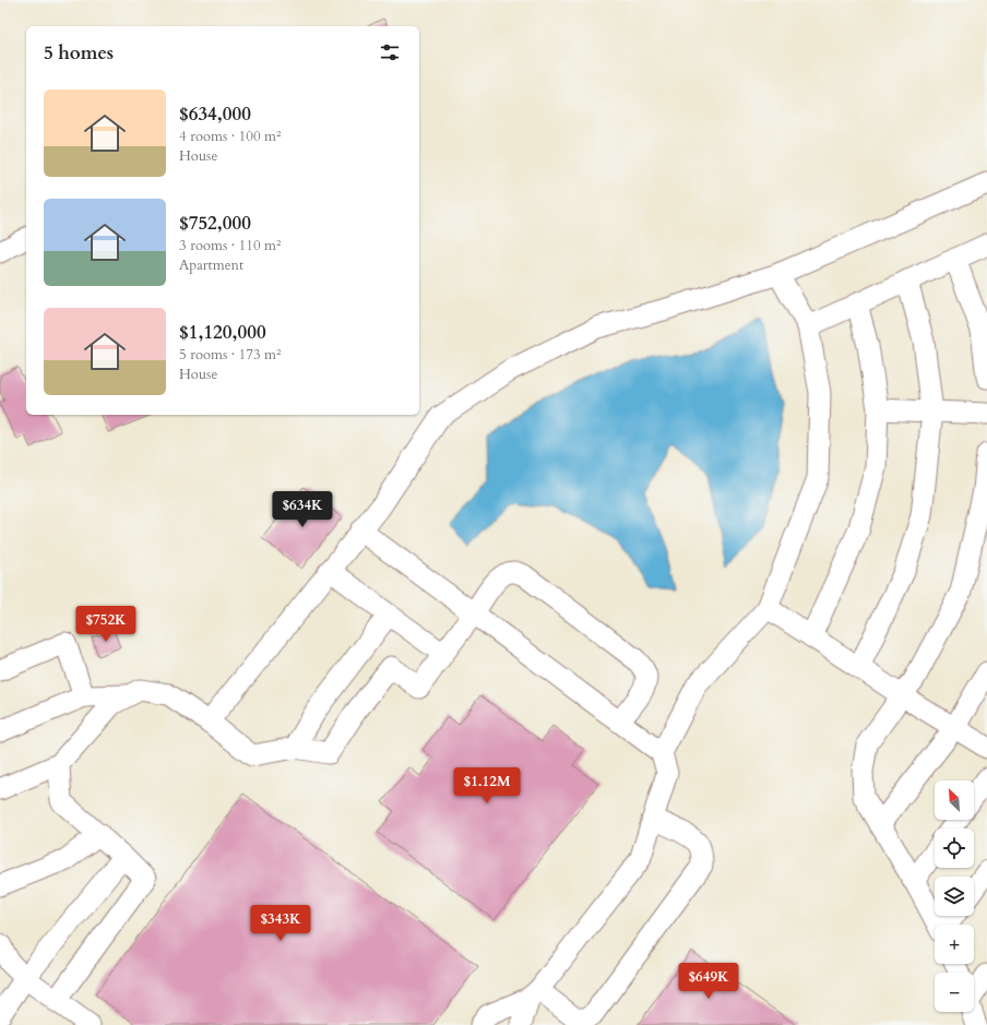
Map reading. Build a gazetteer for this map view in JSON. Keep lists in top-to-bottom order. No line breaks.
{"north":"top left","page":{"heading":"5 homes","list":[{"name":"$634,000","note":"4 rooms · 100 m² · House"},{"name":"$752,000","note":"3 rooms · 110 m² · Apartment"},{"name":"$1,120,000","note":"5 rooms · 173 m² · House"}],"price":["$634K","$752K","$1.12M","$343K","$649K"],"map_buttons":["+","−"]}}
